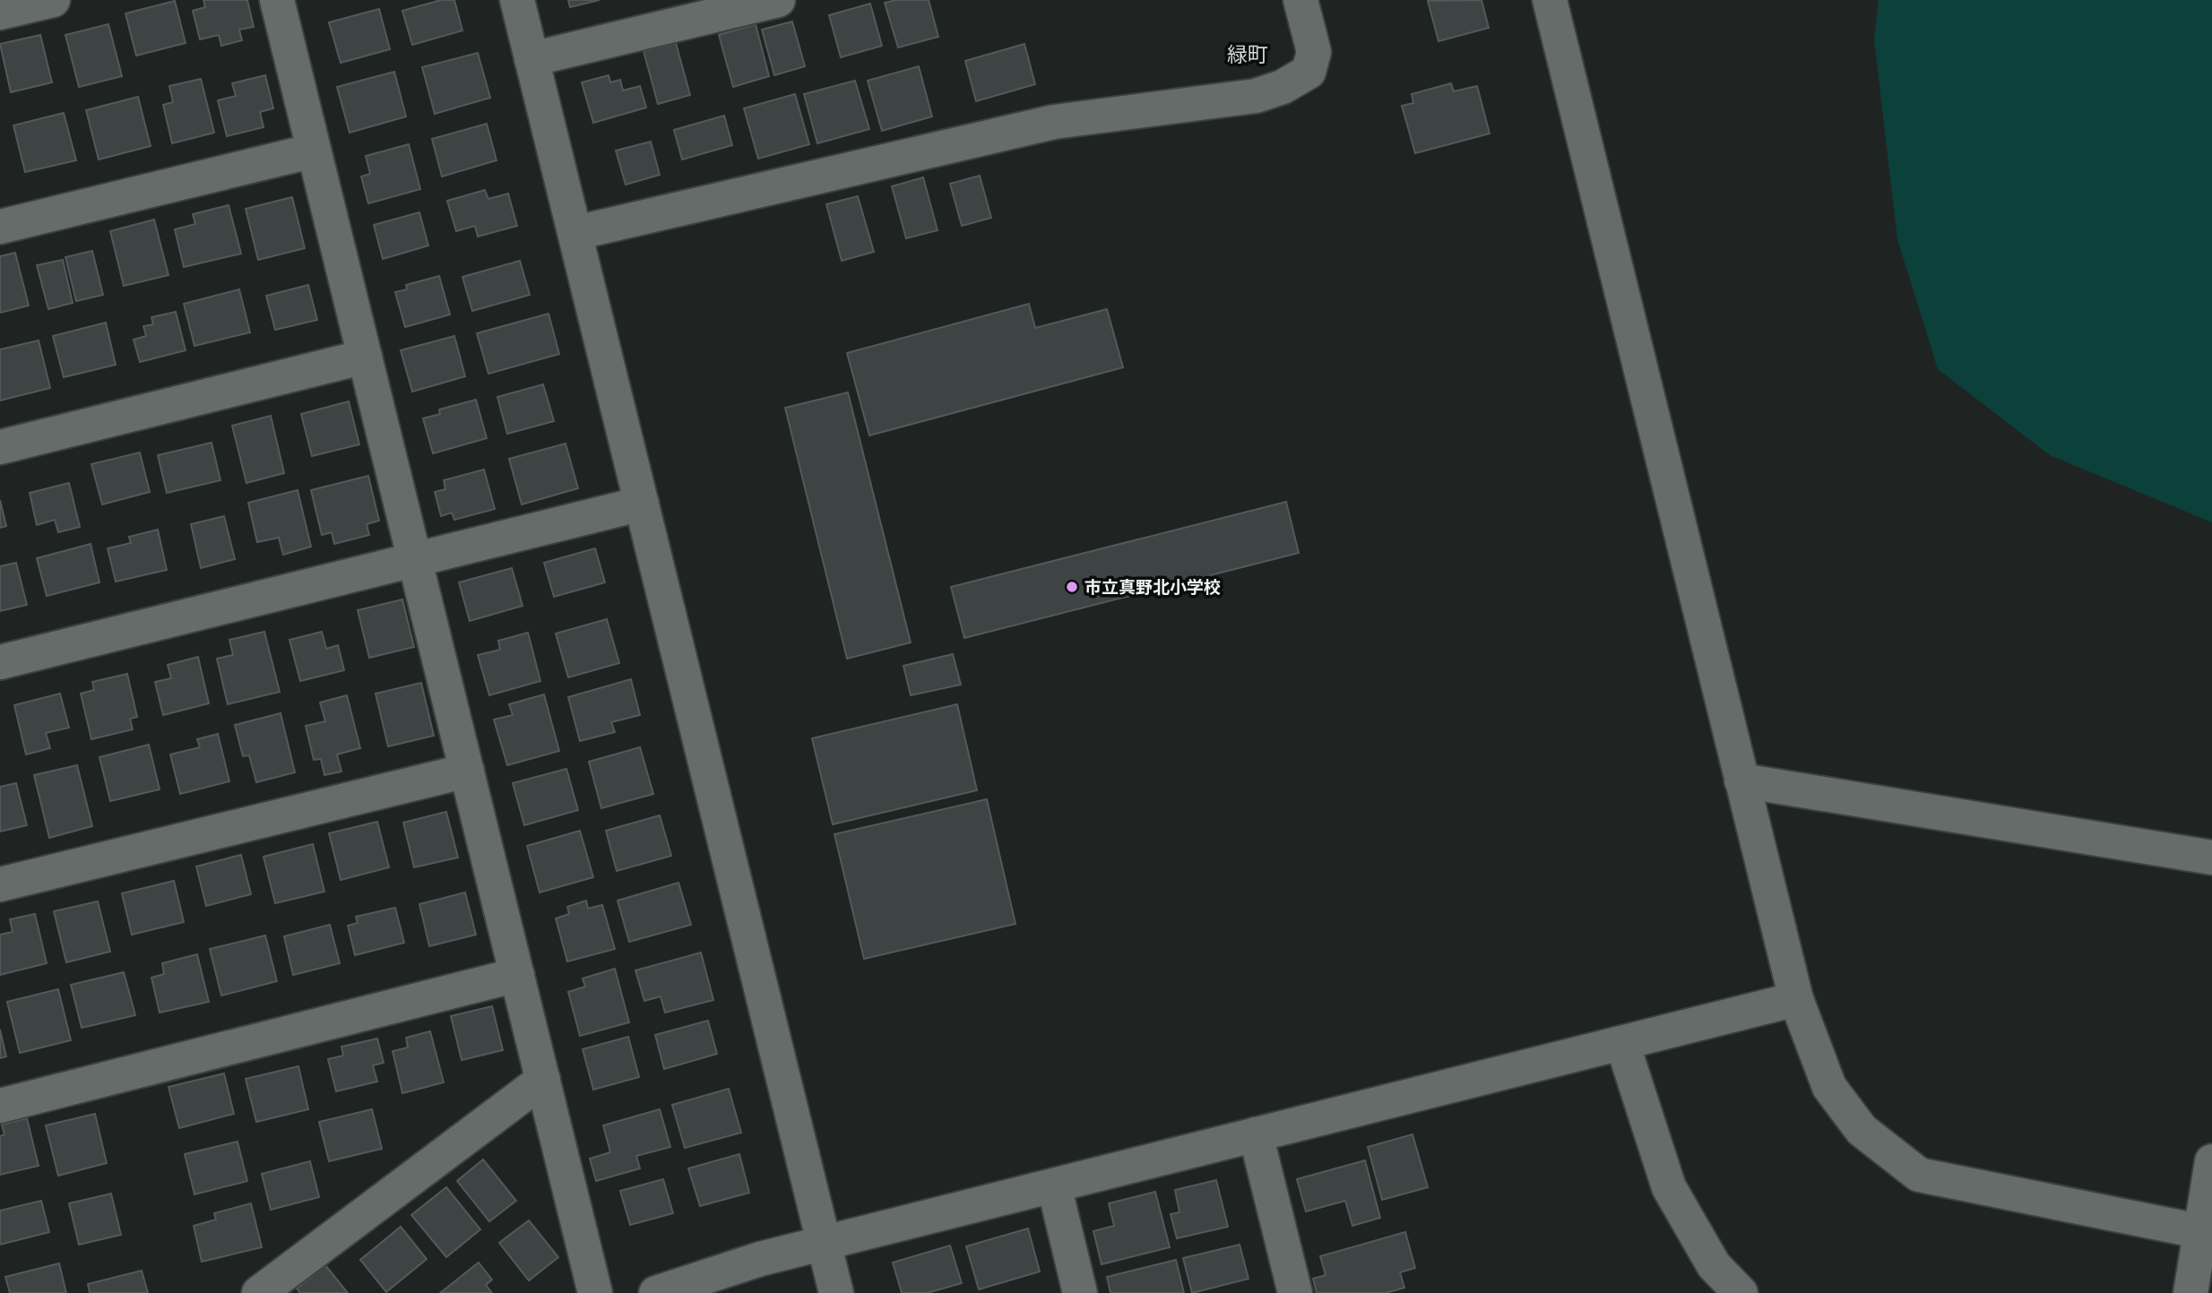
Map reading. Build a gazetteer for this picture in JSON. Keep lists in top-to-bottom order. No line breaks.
{"districts":["緑町"],"places":["市立真野北小学校"]}
